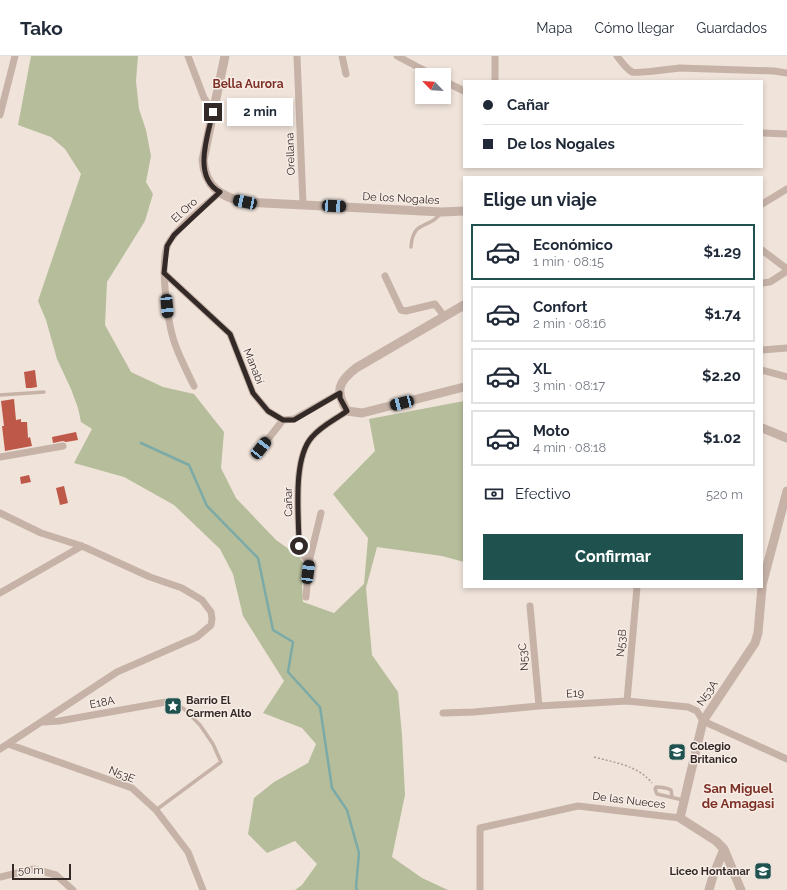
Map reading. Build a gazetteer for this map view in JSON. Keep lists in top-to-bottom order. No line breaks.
{"streets":{"street":["Orellana","De los Nogales","El Oro","Manabí","Cañar","N53B","N53C","E19","N53A","E18A","N53E","De las Nueces"]},"crossings":[["Orellana","De los Nogales"],["De los Nogales","El Oro"],["El Oro","Manabí"],["N53B","E19"],["N53C","E19"],["E19","N53A"],["N53A","De las Nueces"]],"districts":["Bella Aurora","San Miguel de Amagasi"],"places":{"place":["Barrio El Carmen Alto"],"school or university":["Colegio Britanico","Liceo Hontanar"]},"scale_bar":"50 m","north":"top left","page":{"header":"Tako","nav":["Mapa","Cómo llegar","Guardados"],"banner":["Cañar","De los Nogales"],"bubble":"2 min","heading":"Elige un viaje","list":[{"name":"Económico","note":"1 min · 08:15","value":"$1.29"},{"name":"Confort","note":"2 min · 08:16","value":"$1.74"},{"name":"XL","note":"3 min · 08:17","value":"$2.20"},{"name":"Moto","note":"4 min · 08:18","value":"$1.02"}],"pay":["Efectivo","520 m"],"buttons":"Confirmar","scale":"50 m"}}
